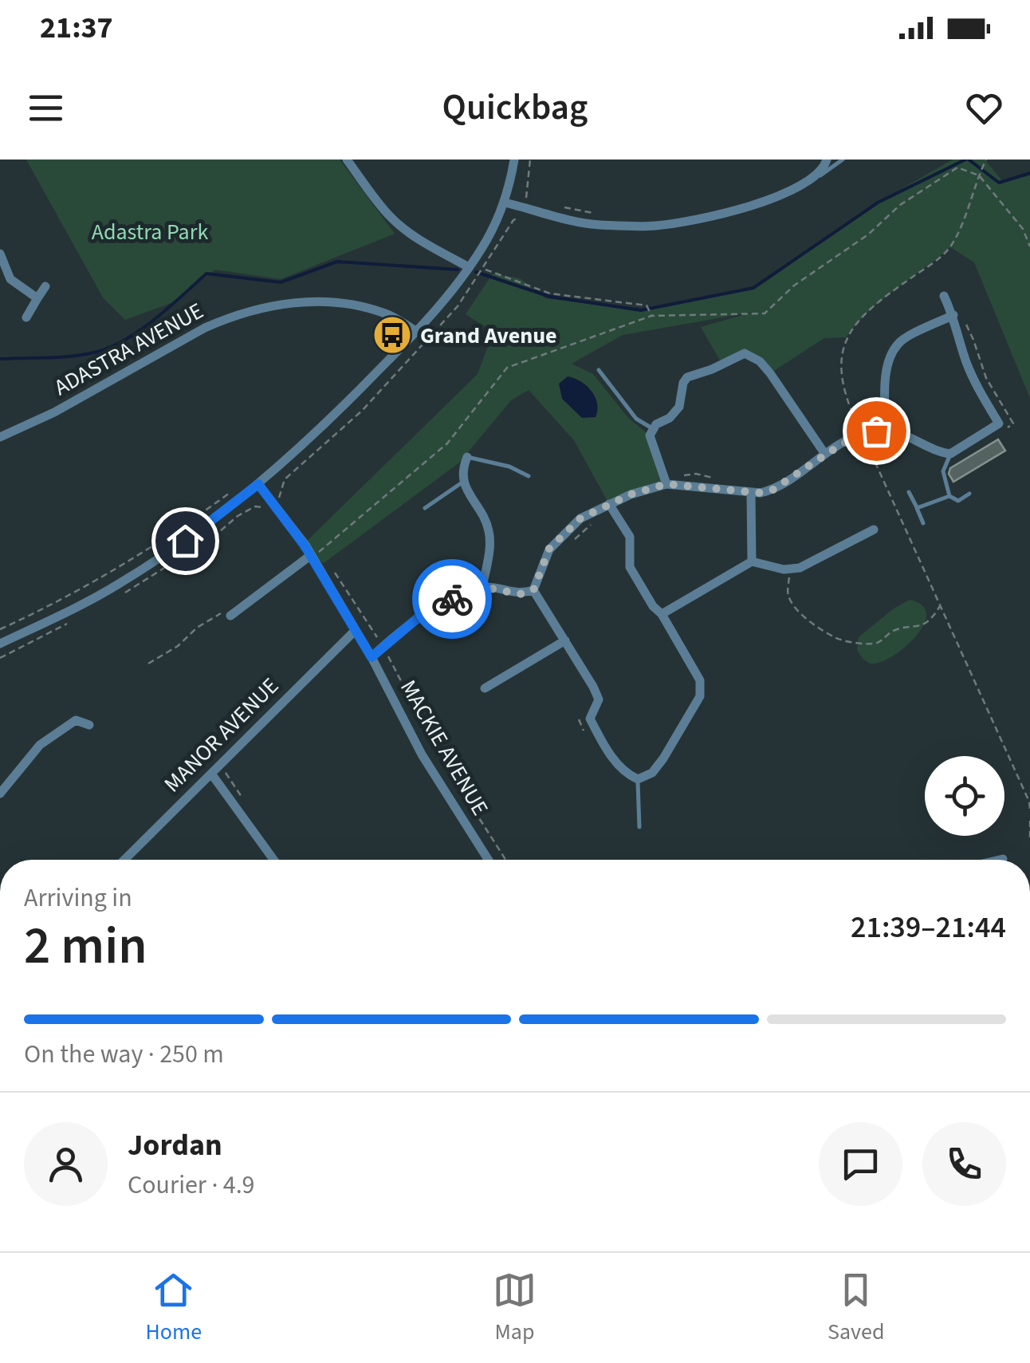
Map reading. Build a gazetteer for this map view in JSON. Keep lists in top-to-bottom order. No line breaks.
{"streets":{"street":["ADASTRA AVENUE","MANOR AVENUE","MACKIE AVENUE"]},"crossings":[["MANOR AVENUE","MACKIE AVENUE"]],"parks":["Adastra Park"],"places":{"bus stop":["Grand Avenue"]},"page":{"status":"21:37","header":"Quickbag","heading":["2 min","Arriving in","21:39–21:44"],"panel":["Jordan","Courier · 4.9"],"bar":"On the way · 250 m","tabs":["Home","Map","Saved"]}}
